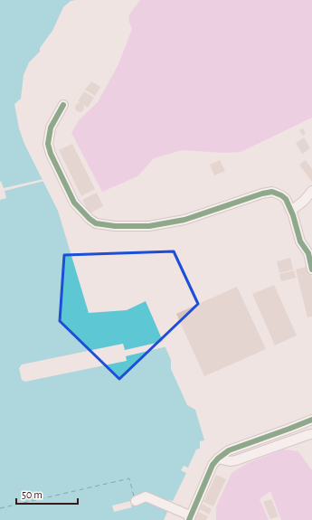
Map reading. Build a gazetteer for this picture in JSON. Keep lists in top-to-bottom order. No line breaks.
{"scale_bar":"50 m"}
